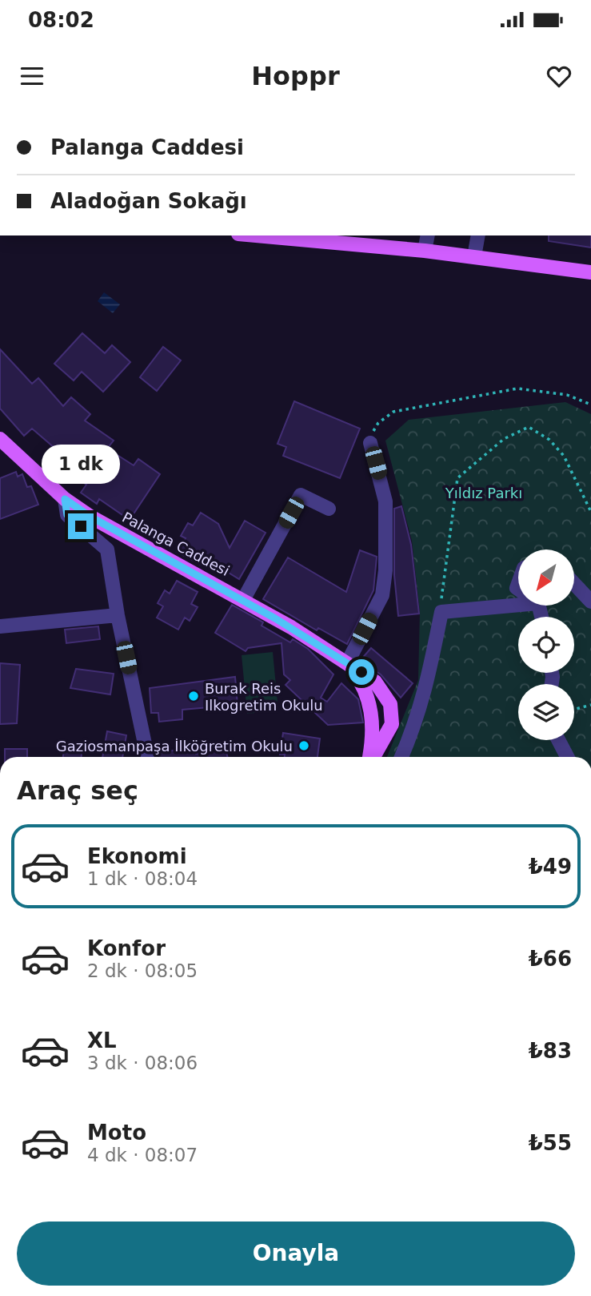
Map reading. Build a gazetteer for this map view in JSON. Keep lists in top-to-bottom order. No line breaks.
{"streets":{"main road":["Palanga Caddesi"]},"parks":["Yıldız Parkı"],"places":["Burak Reis Ilkogretim Okulu","Gaziosmanpaşa İlköğretim Okulu"],"north":"bottom left","page":{"status":"08:02","header":"Hoppr","banner":["Palanga Caddesi","Aladoğan Sokağı"],"bubble":"1 dk","heading":"Araç seç","list":[{"name":"Ekonomi","note":"1 dk · 08:04","value":"₺49"},{"name":"Konfor","note":"2 dk · 08:05","value":"₺66"},{"name":"XL","note":"3 dk · 08:06","value":"₺83"},{"name":"Moto","note":"4 dk · 08:07","value":"₺55"}],"buttons":"Onayla"}}
